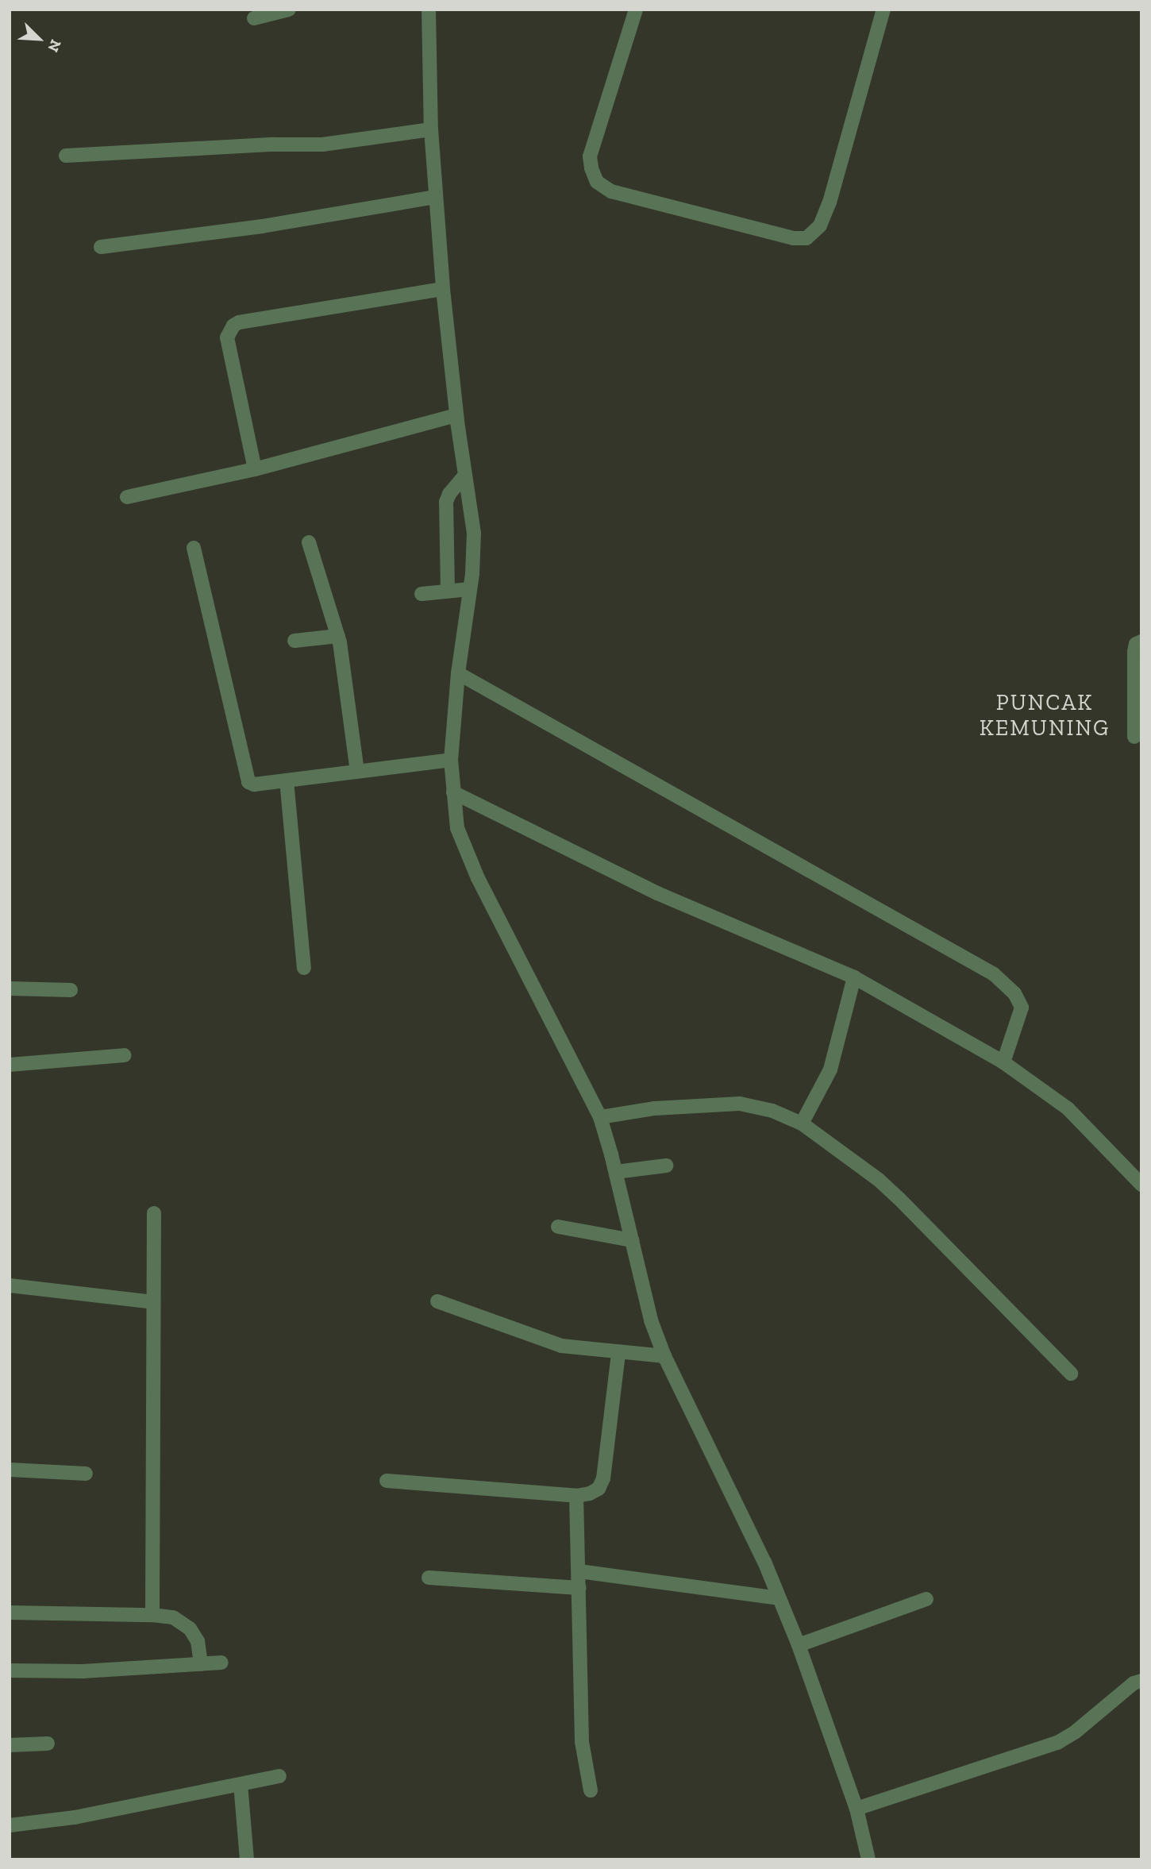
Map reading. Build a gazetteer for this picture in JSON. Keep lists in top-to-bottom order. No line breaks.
{"districts":["PUNCAK KEMUNING"],"north":"bottom right"}
